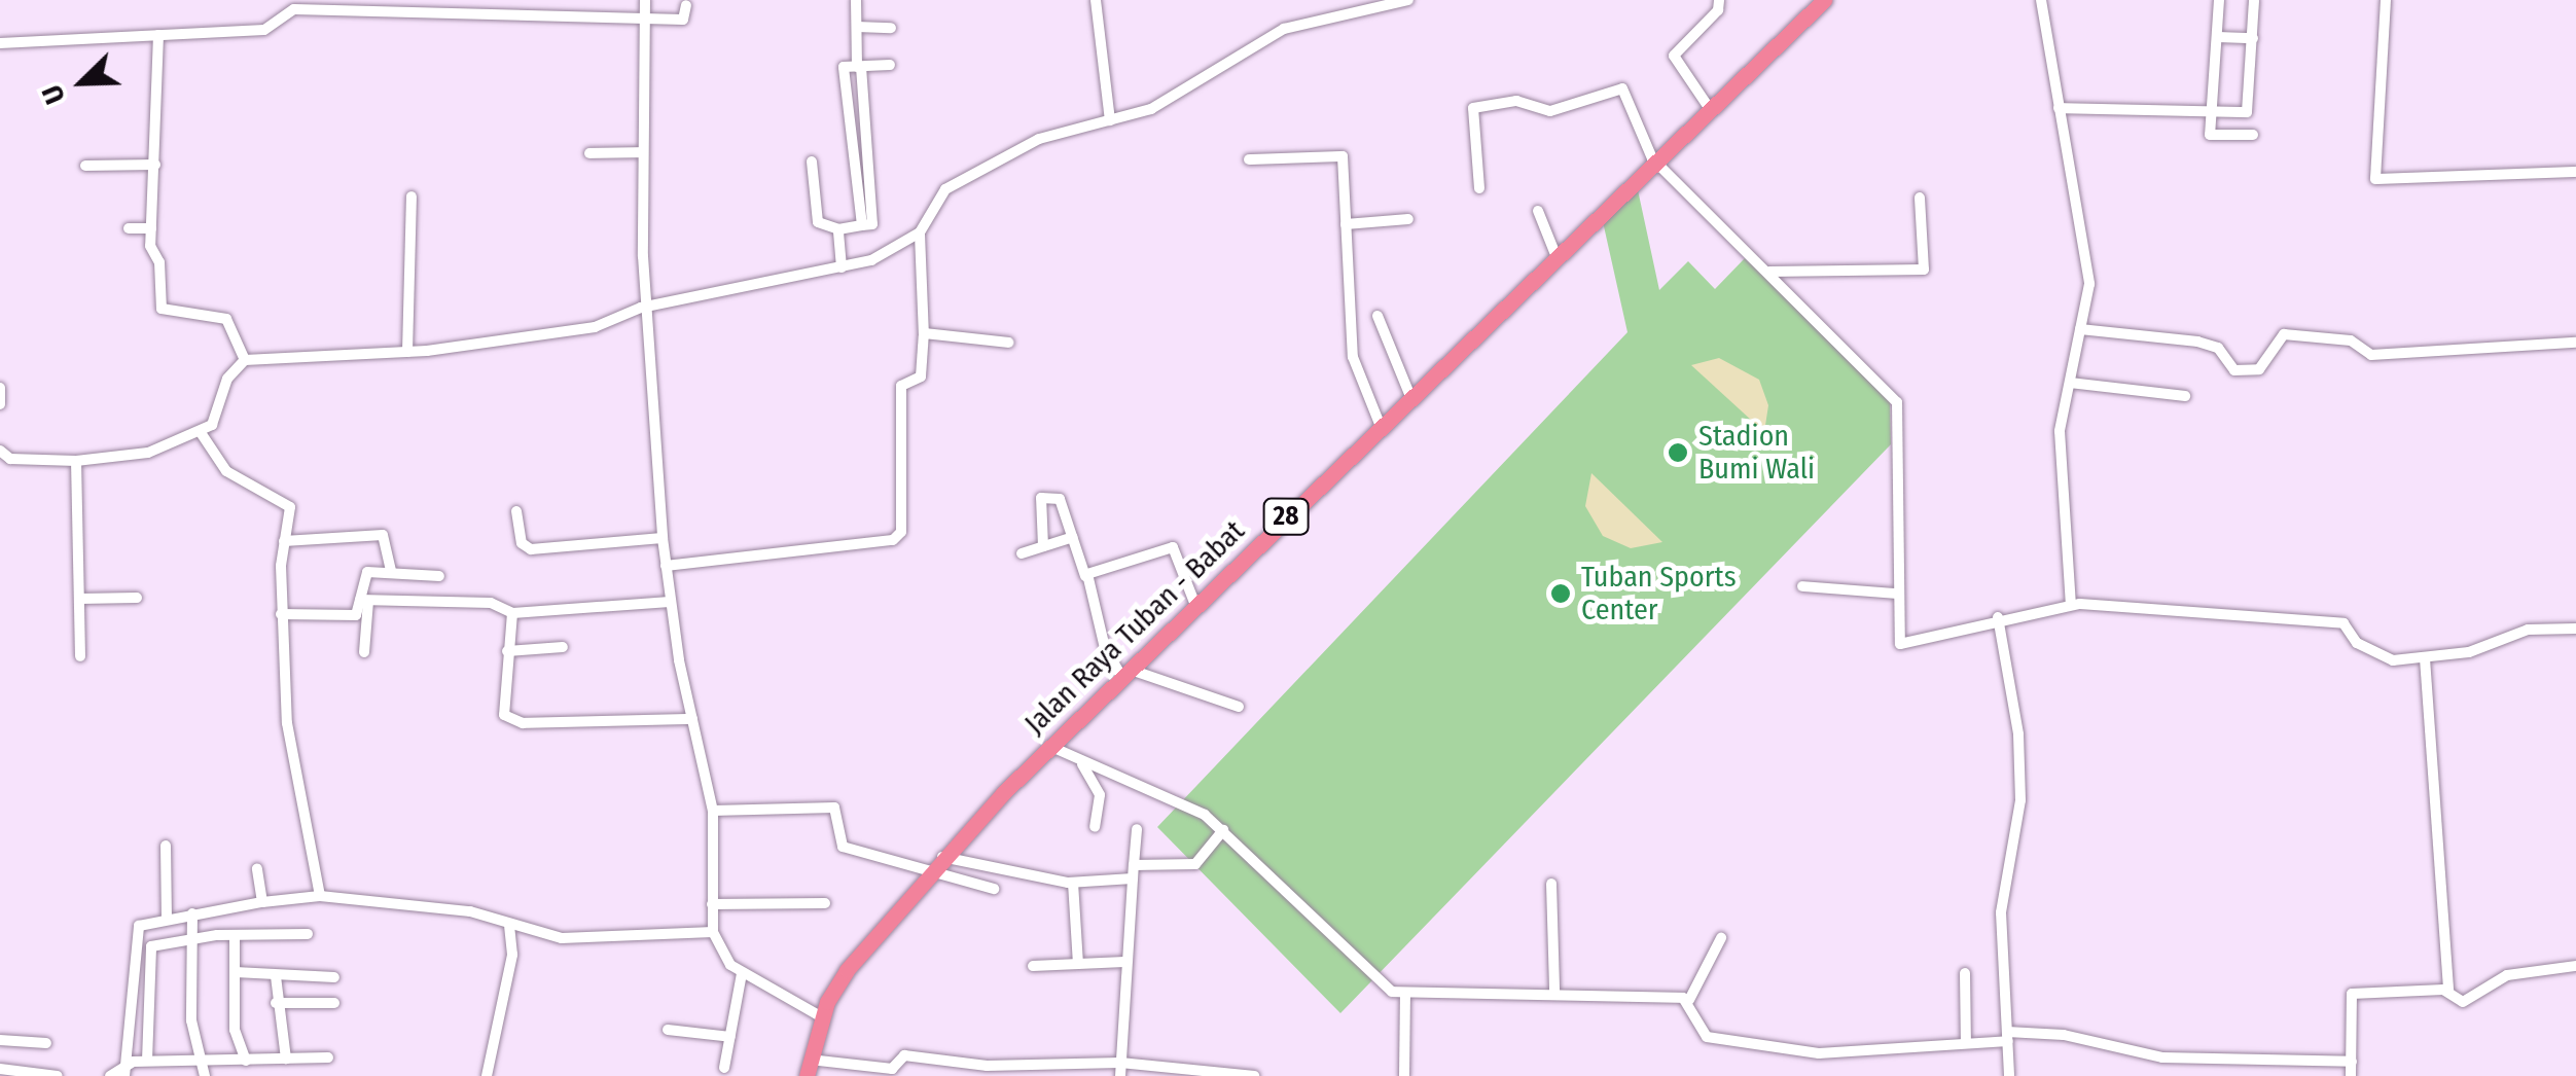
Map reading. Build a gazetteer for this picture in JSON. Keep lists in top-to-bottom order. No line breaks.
{"streets":{"highway":["28","Jalan Raya Tuban - Babat"]},"places":["Stadion Bumi Wali","Tuban Sports Center"],"north":"bottom left"}
